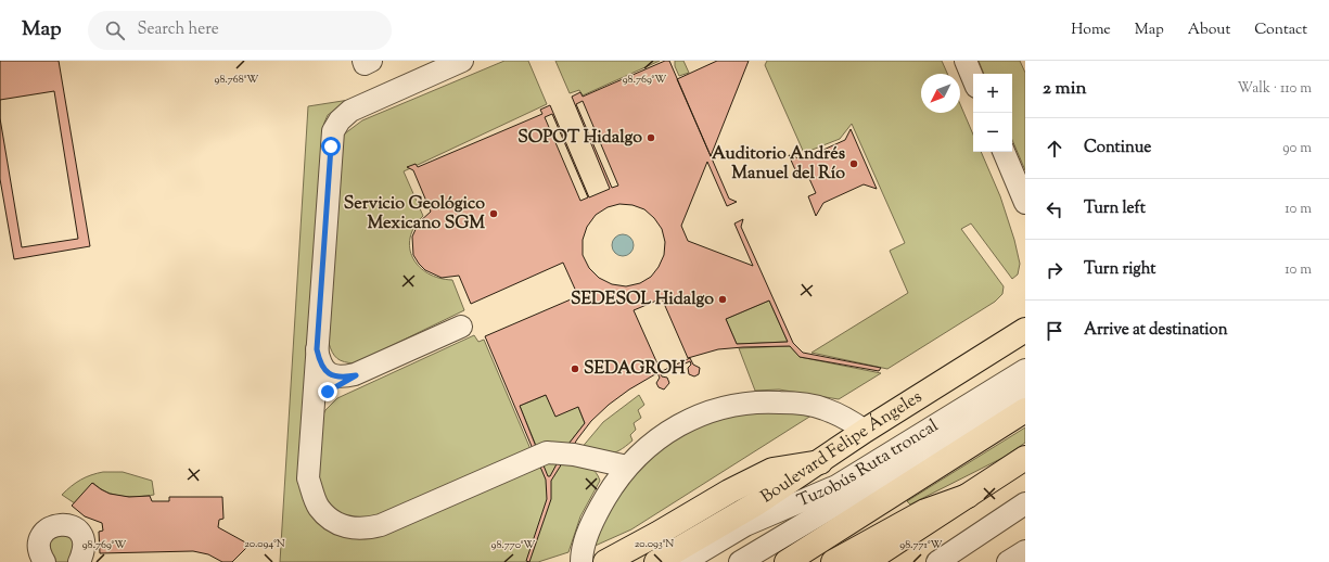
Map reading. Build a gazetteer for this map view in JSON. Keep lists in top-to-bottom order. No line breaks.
{"streets":{"main road":["Boulevard Felipe Ángeles"],"street":["Tuzobús Ruta troncal"]},"places":["SOPOT Hidalgo","Auditorio Andrés Manuel del Río","Servicio Geológico Mexicano SGM","SEDESOL Hidalgo","SEDAGROH"],"north":"bottom left","page":{"header":"Map","search":"Search here","nav":["Home","Map","About","Contact"],"heading":["2 min","Walk · 110 m"],"map_buttons":["+","−"],"list":[["Continue","90 m"],["Turn left","10 m"],["Turn right","10 m"],"Arrive at destination"]},"coordinates":["98.768°W","98.769°W","20.094°N","20.093°N","98.770°W","98.771°W"]}
